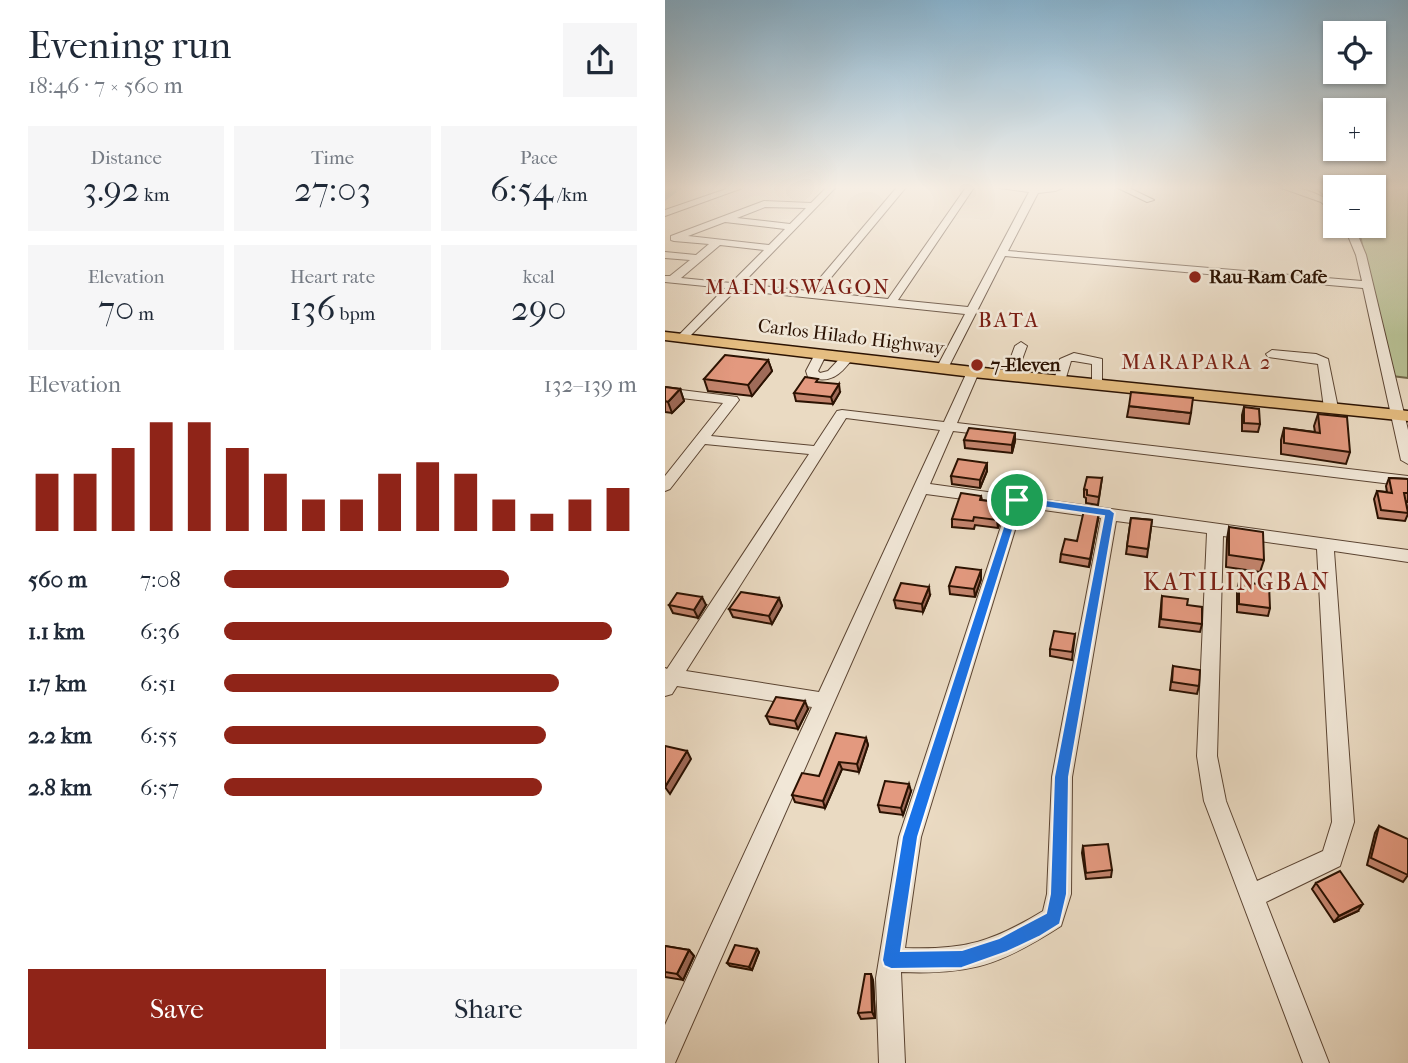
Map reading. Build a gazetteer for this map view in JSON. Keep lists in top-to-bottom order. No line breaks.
{"streets":{"main road":["Carlos Hilado Highway"]},"districts":["MAINUSWAGON","BATA","MARAPARA 2","KATILINGBAN"],"places":["Rau-Ram Cafe","7-Eleven"],"page":{"heading":["Evening run","18:46 · 7 × 560 m"],"map_buttons":["+","−"],"stats":[["Distance","3.92 km"],["Time","27:03"],["Pace","6:54 /km"],["Elevation","70 m"],["Heart rate","136 bpm"],["kcal","290"]],"chart":["Elevation","132–139 m"],"list":[{"name":"560 m","note":"7:08"},{"name":"1.1 km","note":"6:36"},{"name":"1.7 km","note":"6:51"},{"name":"2.2 km","note":"6:55"},{"name":"2.8 km","note":"6:57"}],"buttons":["Save","Share"]}}
